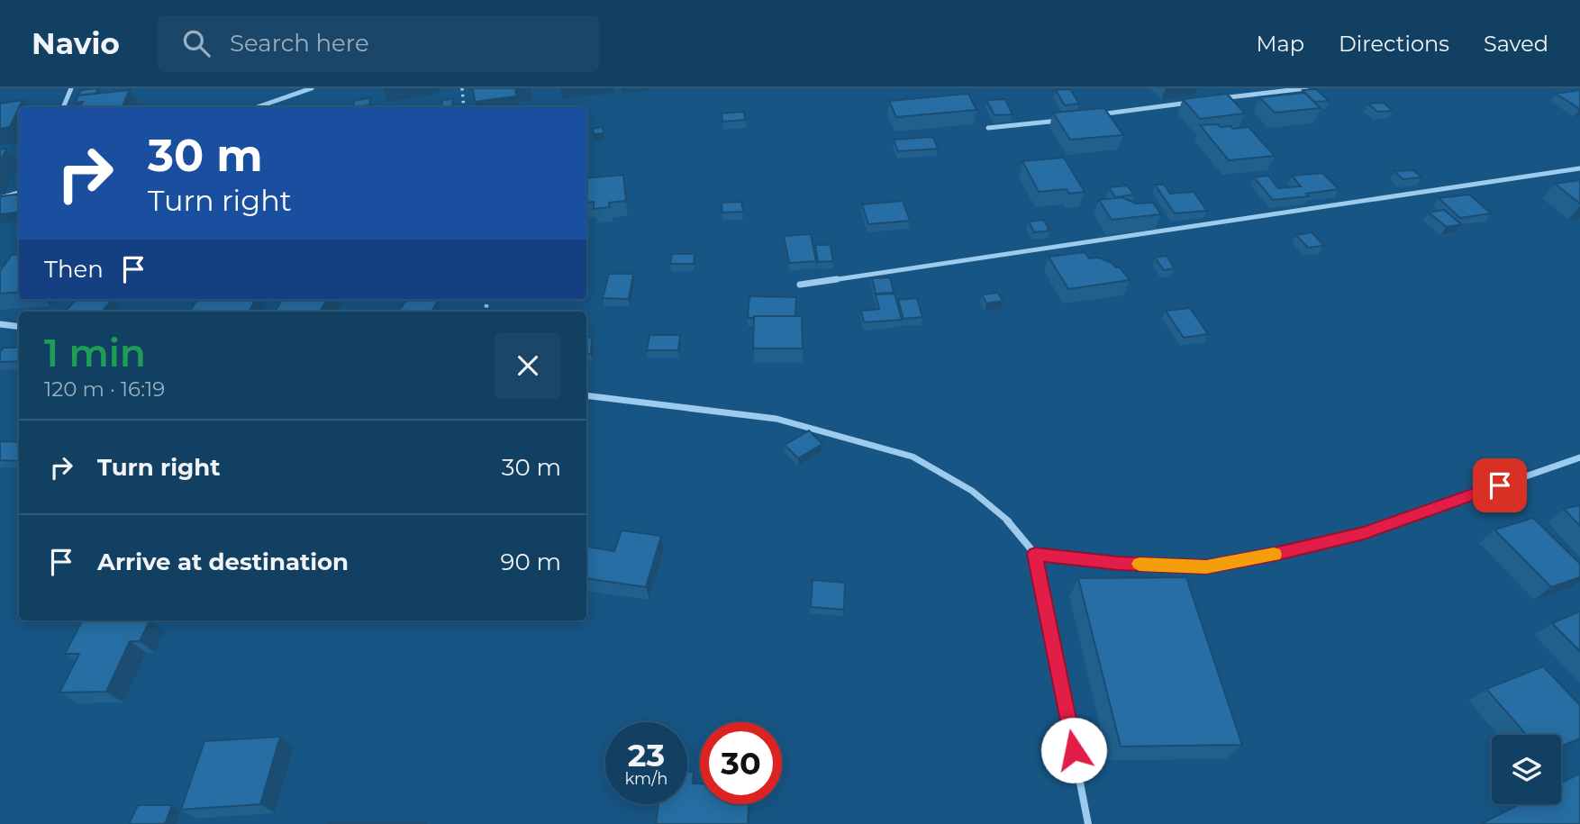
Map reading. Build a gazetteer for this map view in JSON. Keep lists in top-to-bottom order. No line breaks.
{"page":{"header":"Navio","search":"Search here","nav":["Map","Directions","Saved"],"turn":["30 m","Turn right"],"then":"Then","heading":["1 min","120 m · 16:19"],"list":[{"name":"Turn right","value":"30 m"},{"name":"Arrive at destination","value":"90 m"}],"speed":"23 km/h","limit":"30"}}
